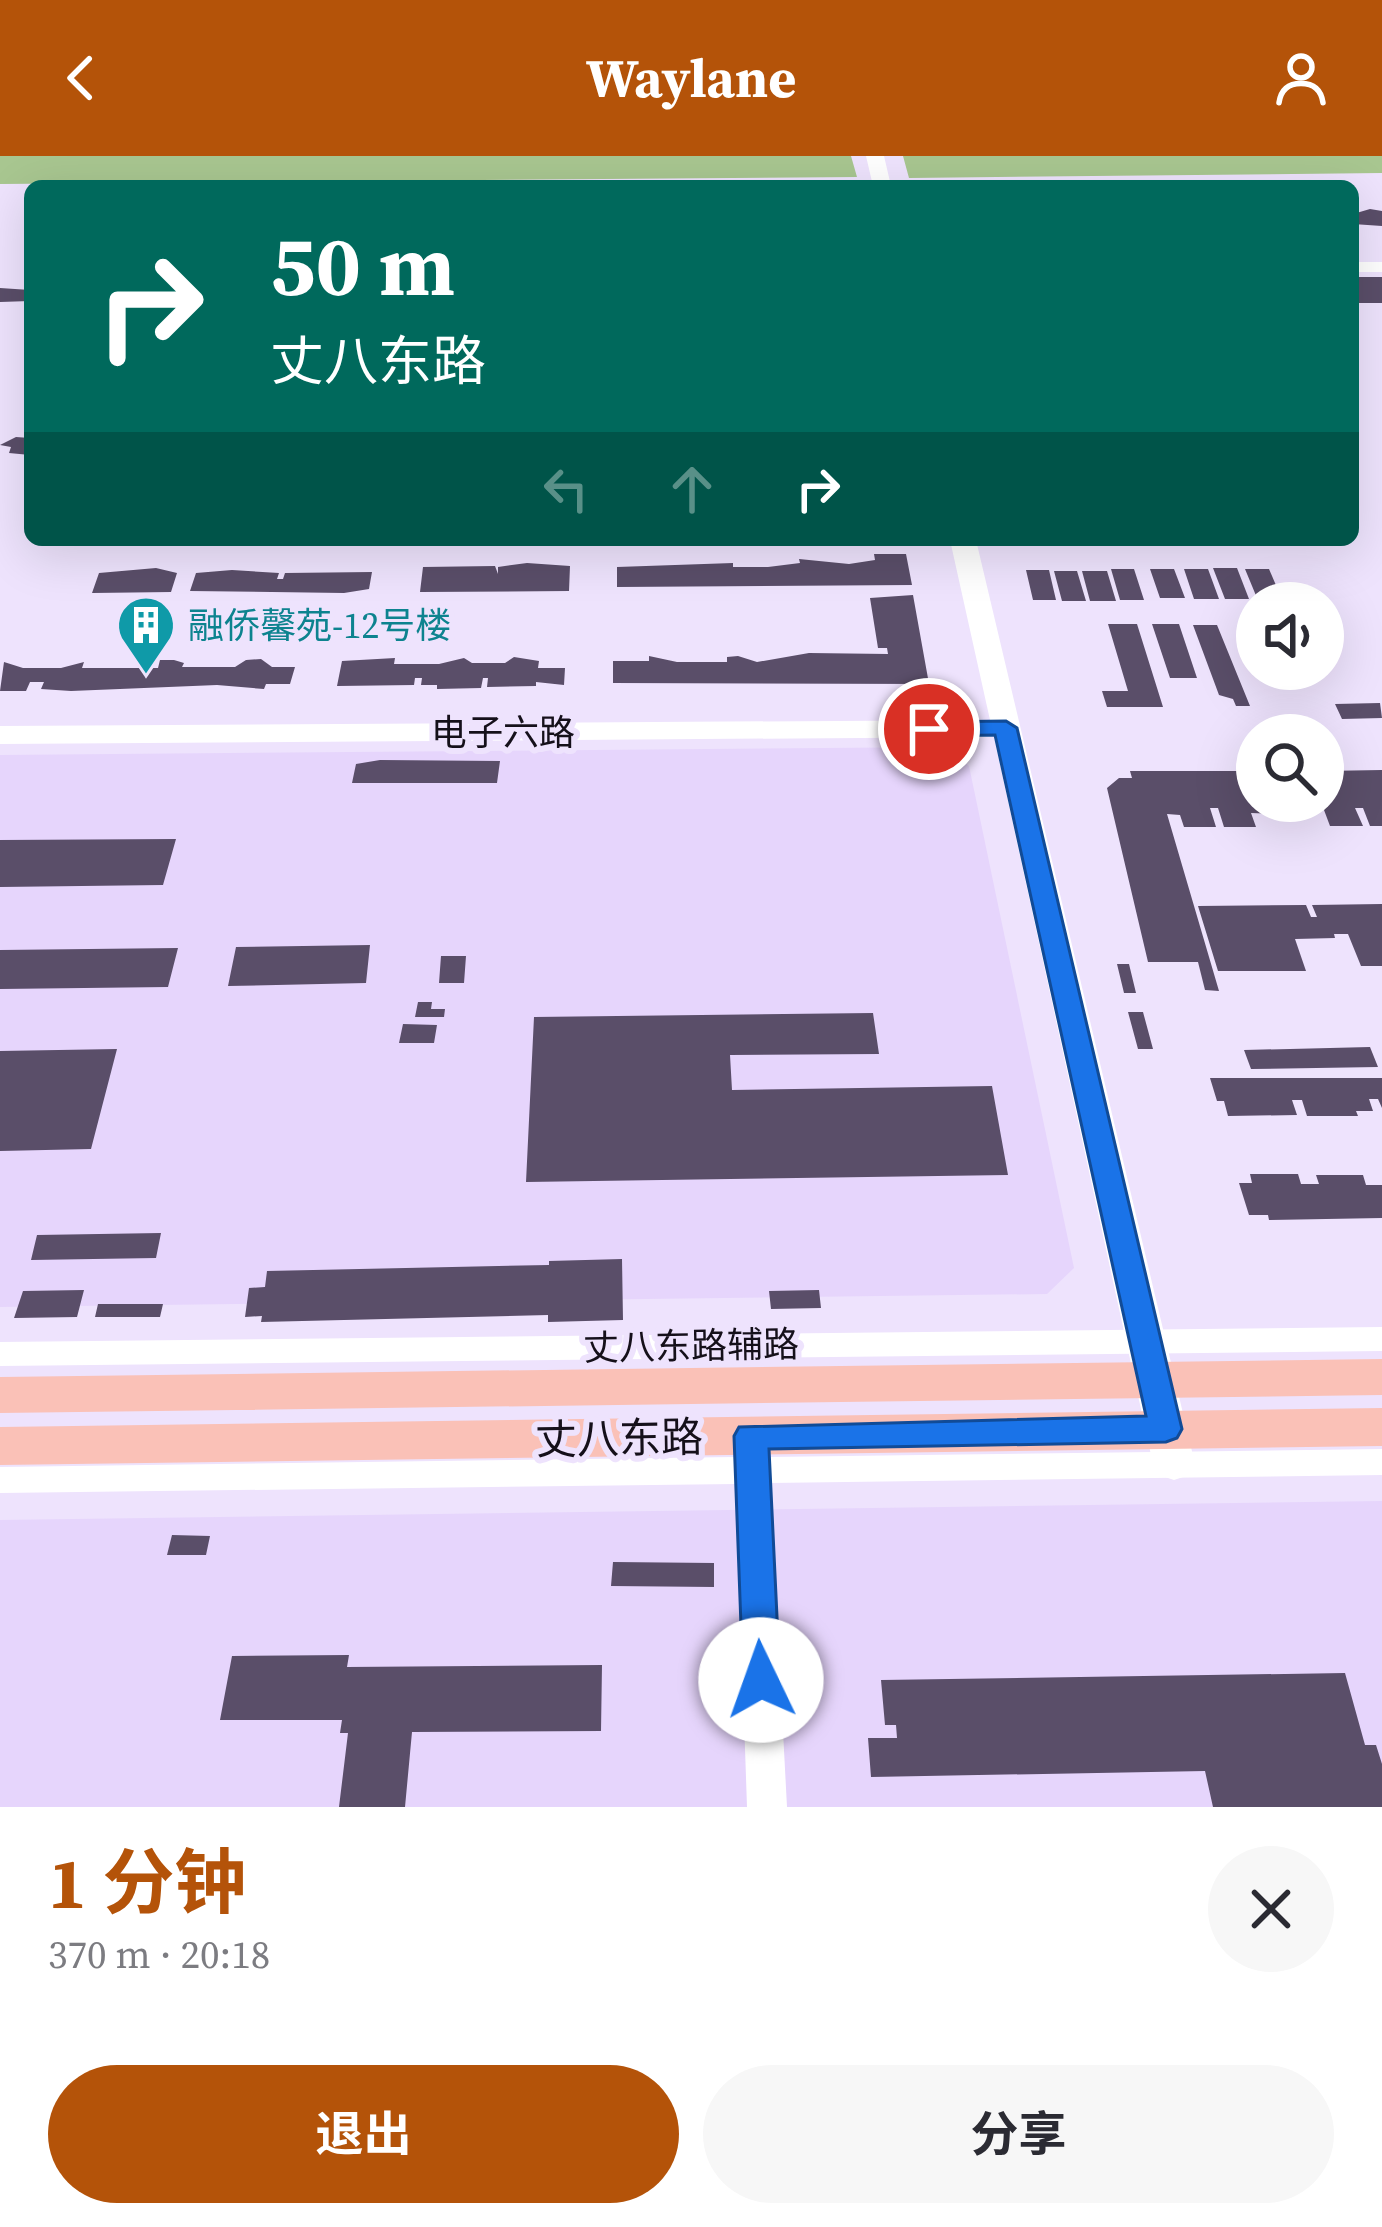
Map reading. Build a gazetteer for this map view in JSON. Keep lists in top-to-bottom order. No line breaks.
{"streets":{"main road":["丈八东路"],"street":["电子六路","丈八东路辅路"]},"crossings":[["丈八东路辅路","丈八东路"]],"places":{"building":["融侨馨苑-12号楼"]},"page":{"header":"Waylane","turn":["50 m","丈八东路"],"heading":["1 分钟","370 m · 20:18"],"buttons":["退出","分享"]}}
